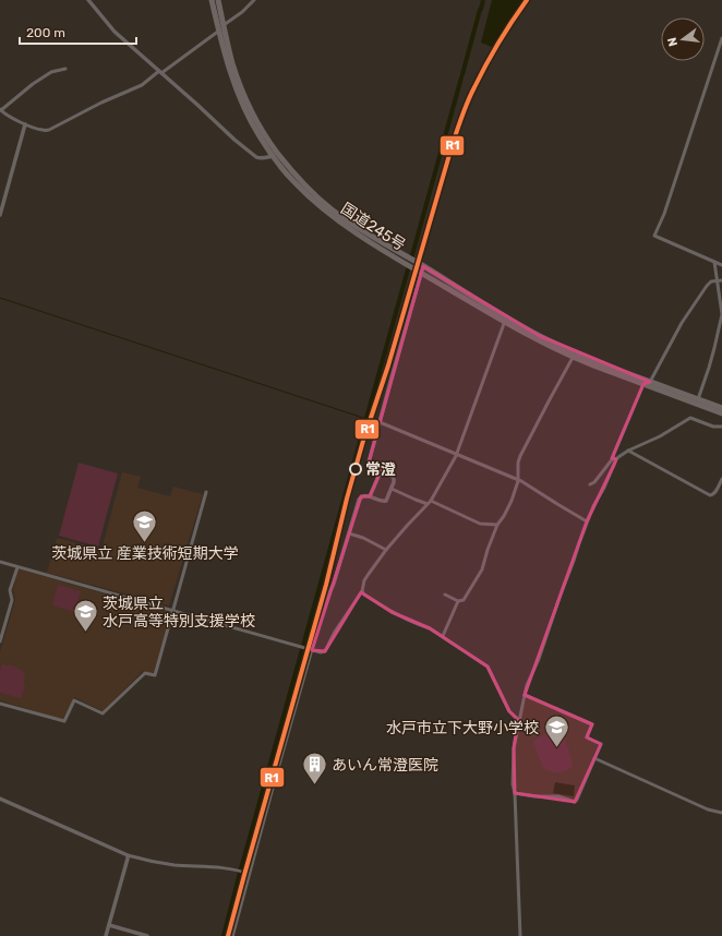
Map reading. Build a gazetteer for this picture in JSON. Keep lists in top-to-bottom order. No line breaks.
{"streets":{"highway":["国道245号"]},"places":{"other":["常澄"],"school or university":["茨城県立 産業技術短期大学","茨城県立 水戸高等特別支援学校","水戸市立下大野小学校"],"building":["あいん常澄医院"]},"lines":["transit line R1"],"scale_bar":"200 m","north":"left"}
